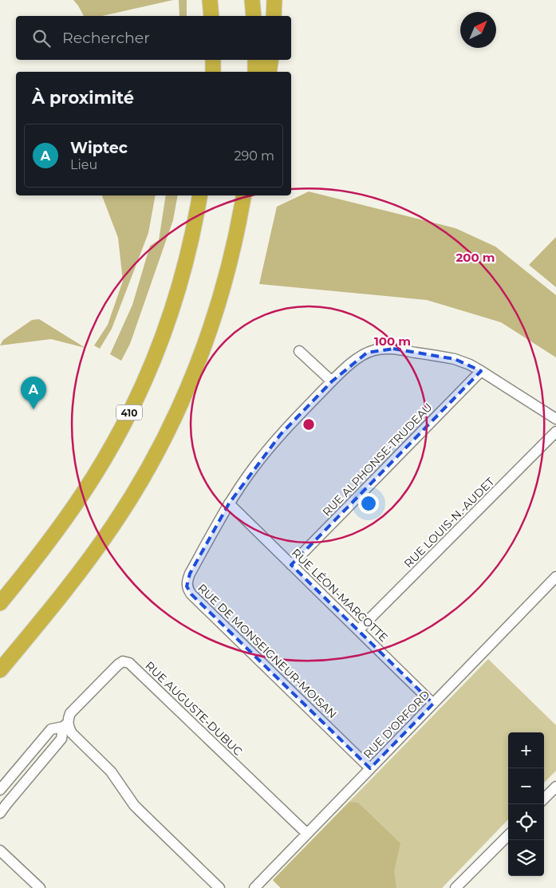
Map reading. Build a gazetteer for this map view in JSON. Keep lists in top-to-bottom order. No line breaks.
{"streets":{"highway":["410"],"street":["RUE ALPHONSE-TRUDEAU","RUE LOUIS-N.-AUDET","RUE LÉON-MARCOTTE","RUE DE MONSEIGNEUR-MOISAN","RUE AUGUSTE-DUBUC","RUE D'ORFORD"]},"crossings":[["RUE ALPHONSE-TRUDEAU","RUE LÉON-MARCOTTE"],["RUE ALPHONSE-TRUDEAU","RUE DE MONSEIGNEUR-MOISAN"],["RUE LOUIS-N.-AUDET","RUE LÉON-MARCOTTE"],["RUE LÉON-MARCOTTE","RUE DE MONSEIGNEUR-MOISAN"],["RUE LÉON-MARCOTTE","RUE D'ORFORD"],["RUE DE MONSEIGNEUR-MOISAN","RUE D'ORFORD"],["RUE AUGUSTE-DUBUC","RUE D'ORFORD"]],"north":"top right","page":{"search":"Rechercher","heading":"À proximité","list":[{"mark":"A","name":"Wiptec","note":"Lieu","value":"290 m"}],"pins":"A","map_buttons":["+","−"]},"rings":["200 m","100 m"]}
